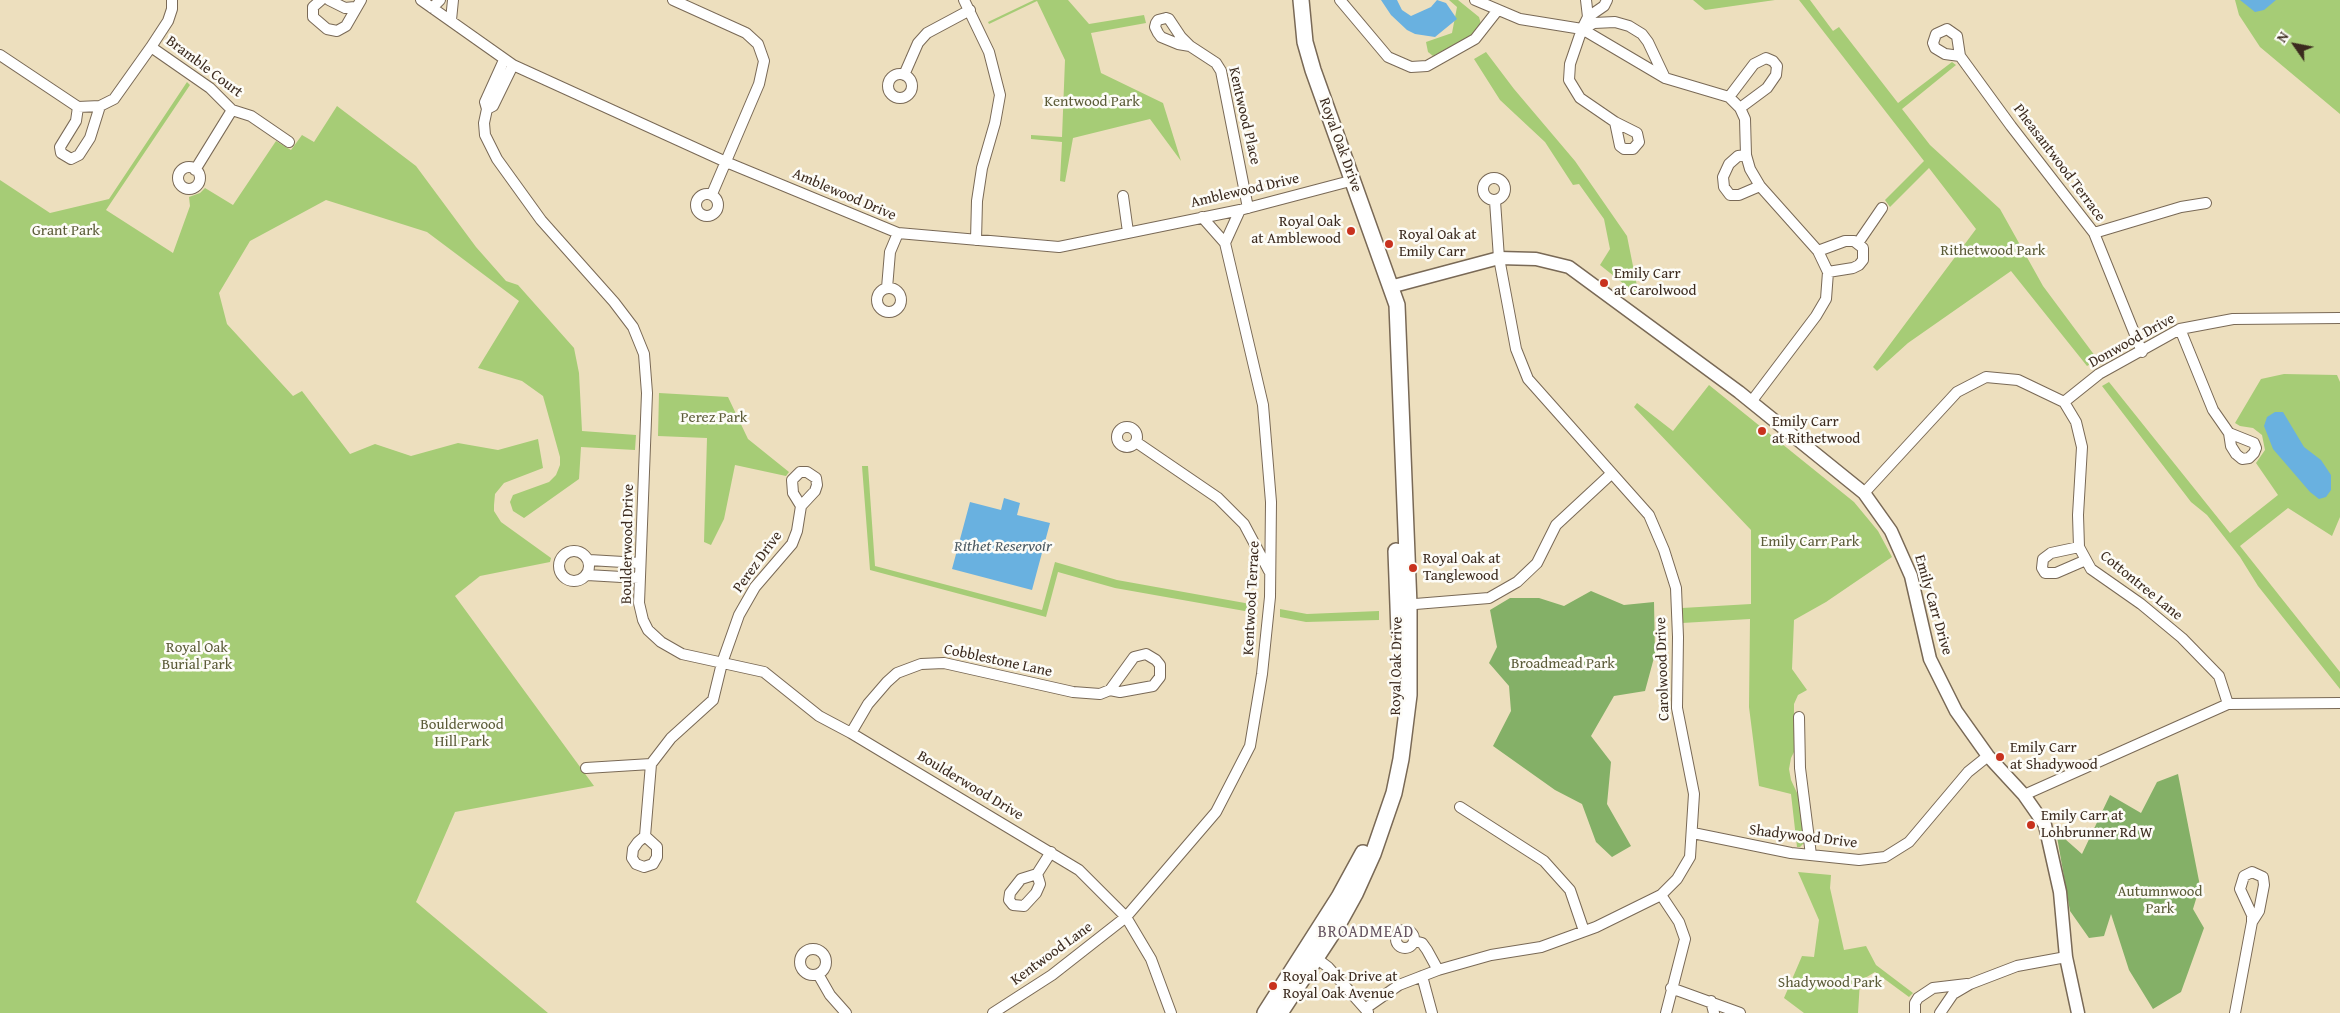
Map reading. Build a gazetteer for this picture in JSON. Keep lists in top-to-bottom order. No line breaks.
{"streets":{"main road":["Royal Oak Drive"],"street":["Bramble Court","Kentwood Place","Pheasantwood Terrace","Amblewood Drive","Donwood Drive","Boulderwood Drive","Perez Drive","Cottontree Lane","Kentwood Terrace","Emily Carr Drive","Cobblestone Lane","Carolwood Drive","Shadywood Drive","Kentwood Lane"]},"crossings":[["Kentwood Place","Amblewood Drive"],["Royal Oak Drive","Amblewood Drive"],["Royal Oak Drive","Emily Carr Drive"],["Pheasantwood Terrace","Donwood Drive"],["Amblewood Drive","Boulderwood Drive"],["Amblewood Drive","Kentwood Terrace"],["Donwood Drive","Cottontree Lane"],["Boulderwood Drive","Perez Drive"],["Boulderwood Drive","Kentwood Terrace"],["Boulderwood Drive","Cobblestone Lane"],["Boulderwood Drive","Kentwood Lane"],["Kentwood Terrace","Kentwood Lane"],["Emily Carr Drive","Carolwood Drive"],["Emily Carr Drive","Shadywood Drive"],["Carolwood Drive","Shadywood Drive"]],"districts":["BROADMEAD"],"water":["Rithet Reservoir"],"parks":["Kentwood Park","Grant Park","Rithetwood Park","Perez Park","Emily Carr Park","Royal Oak Burial Park","Broadmead Park","Boulderwood Hill Park","Autumnwood Park","Shadywood Park"],"places":["Royal Oak at Amblewood","Royal Oak at Emily Carr","Emily Carr at Carolwood","Emily Carr at Rithetwood","Royal Oak at Tanglewood","Emily Carr at Shadywood","Emily Carr at Lohbrunner Rd W","Royal Oak Drive at Royal Oak Avenue"],"north":"top left"}
